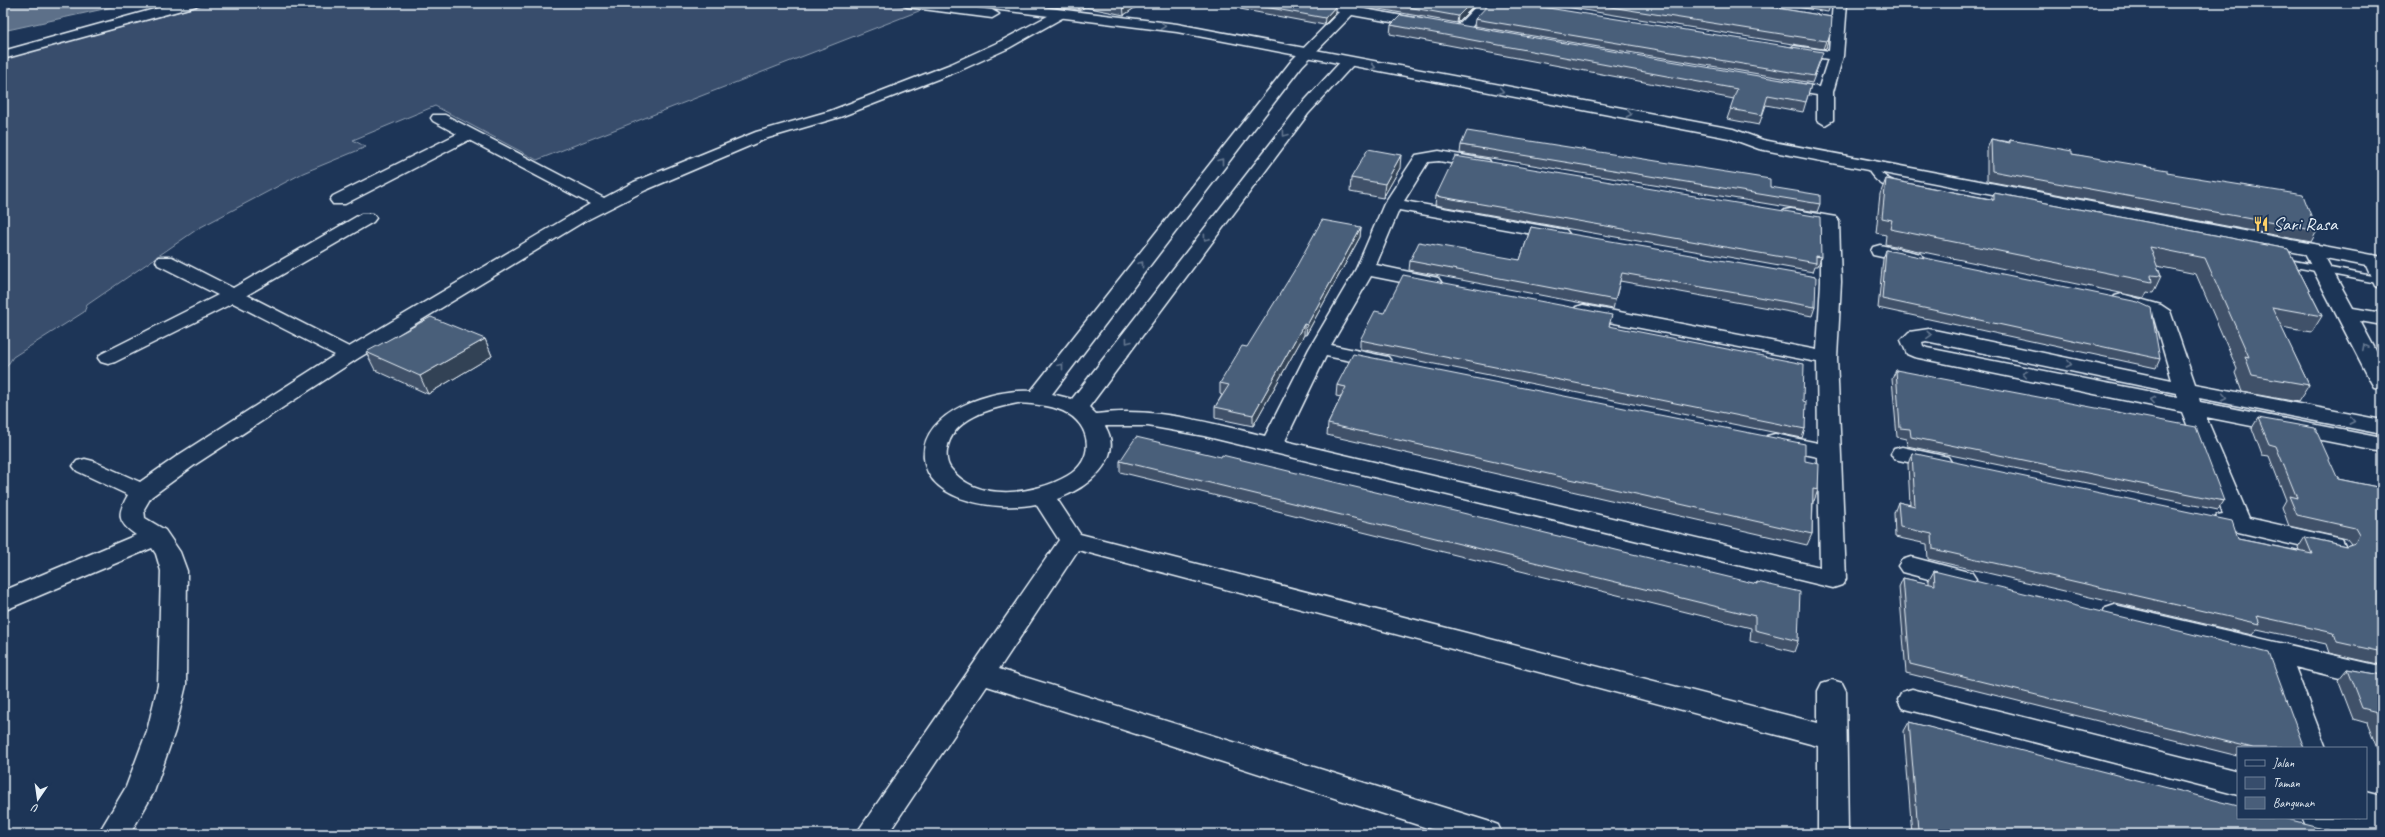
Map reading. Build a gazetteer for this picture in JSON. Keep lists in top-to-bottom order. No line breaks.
{"places":{"restaurant":["Sari Rasa"]},"legend":["Jalan","Taman","Bangunan"],"north":"bottom"}
